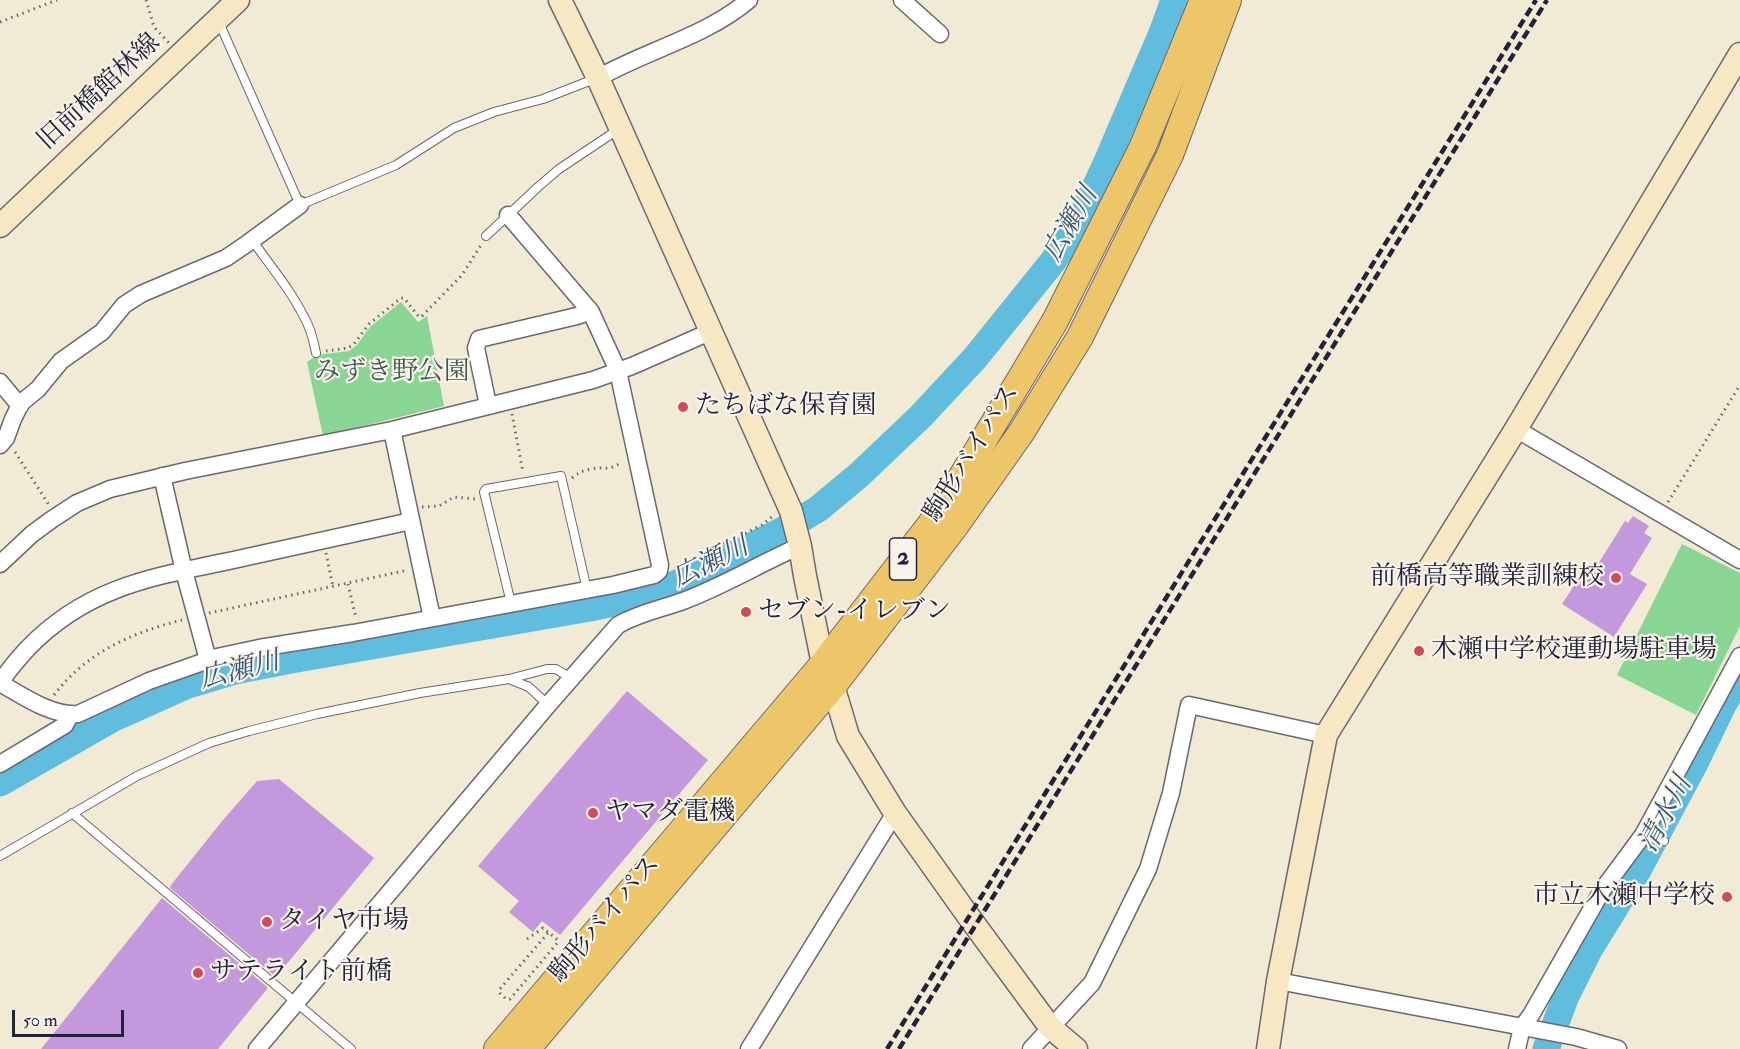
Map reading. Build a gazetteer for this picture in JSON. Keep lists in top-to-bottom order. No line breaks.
{"streets":{"main road":["駒形バイパス","2"],"street":["旧前橋館林線"]},"water":["広瀬川","清水川"],"parks":["みずき野公園"],"places":["たちばな保育園","前橋高等職業訓練校","セブン-イレブン","木瀬中学校運動場駐車場","ヤマダ電機","市立木瀬中学校","タイヤ市場","サテライト前橋"],"scale_bar":"50 m"}
